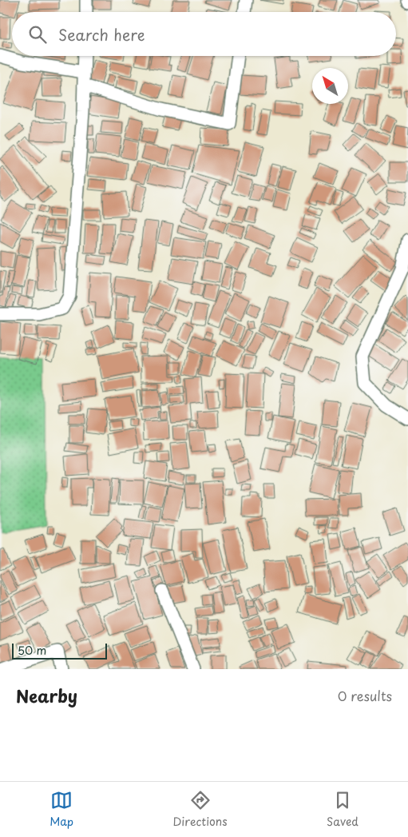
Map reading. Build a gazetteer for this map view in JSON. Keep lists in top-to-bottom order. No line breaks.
{"scale_bar":"50 m","north":"top left","page":{"search":"Search here","scale":"50 m","heading":["Nearby","0 results"],"nav":["Map","Directions","Saved"]}}
